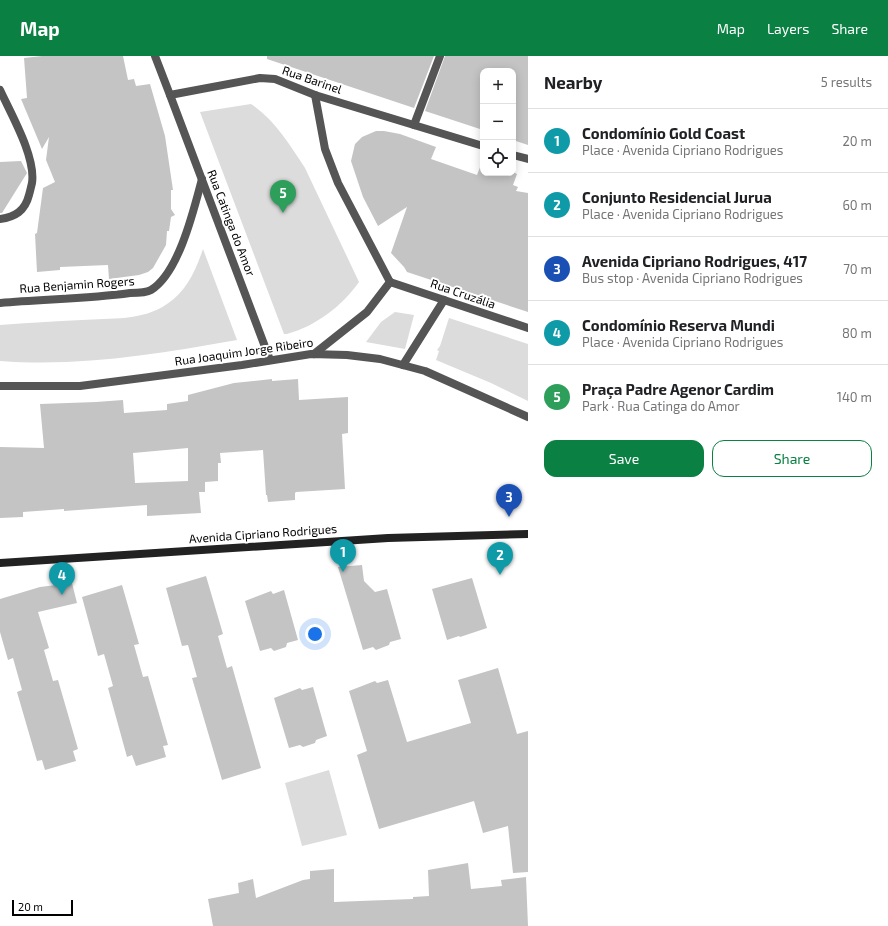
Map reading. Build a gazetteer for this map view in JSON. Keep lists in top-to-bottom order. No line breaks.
{"streets":{"main road":["Avenida Cipriano Rodrigues"],"street":["Rua Barinel","Rua Catinga do Amor","Rua Benjamin Rogers","Rua Cruzália","Rua Joaquim Jorge Ribeiro"]},"crossings":[["Rua Barinel","Rua Catinga do Amor"],["Rua Catinga do Amor","Rua Benjamin Rogers"],["Rua Catinga do Amor","Rua Joaquim Jorge Ribeiro"]],"scale_bar":"20 m","page":{"header":"Map","nav":["Map","Layers","Share"],"heading":["Nearby","5 results"],"map_buttons":["+","−"],"list":[{"mark":"1","name":"Condomínio Gold Coast","note":"Place · Avenida Cipriano Rodrigues","value":"20 m"},{"mark":"2","name":"Conjunto Residencial Jurua","note":"Place · Avenida Cipriano Rodrigues","value":"60 m"},{"mark":"3","name":"Avenida Cipriano Rodrigues, 417","note":"Bus stop · Avenida Cipriano Rodrigues","value":"70 m"},{"mark":"4","name":"Condomínio Reserva Mundi","note":"Place · Avenida Cipriano Rodrigues","value":"80 m"},{"mark":"5","name":"Praça Padre Agenor Cardim","note":"Park · Rua Catinga do Amor","value":"140 m"}],"pins":["5","3","1","2","4"],"buttons":["Save","Share"],"scale":"20 m"}}
